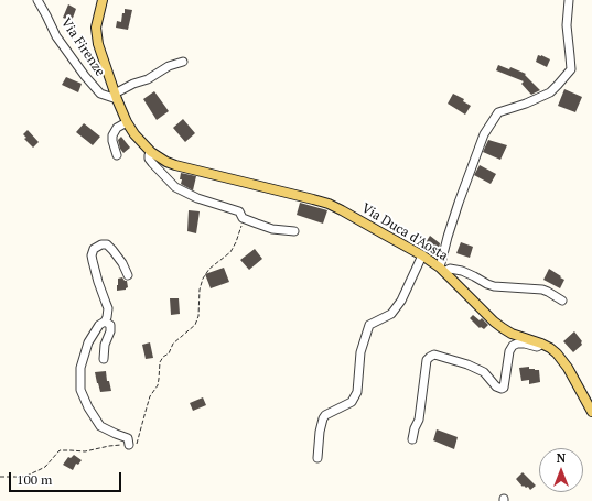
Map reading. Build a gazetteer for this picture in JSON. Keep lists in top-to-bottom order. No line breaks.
{"streets":{"main road":["Via Duca d'Aosta"],"street":["Via Firenze"]},"crossings":[["Via Firenze","Via Duca d'Aosta"]],"scale_bar":"100 m","north":"top"}
